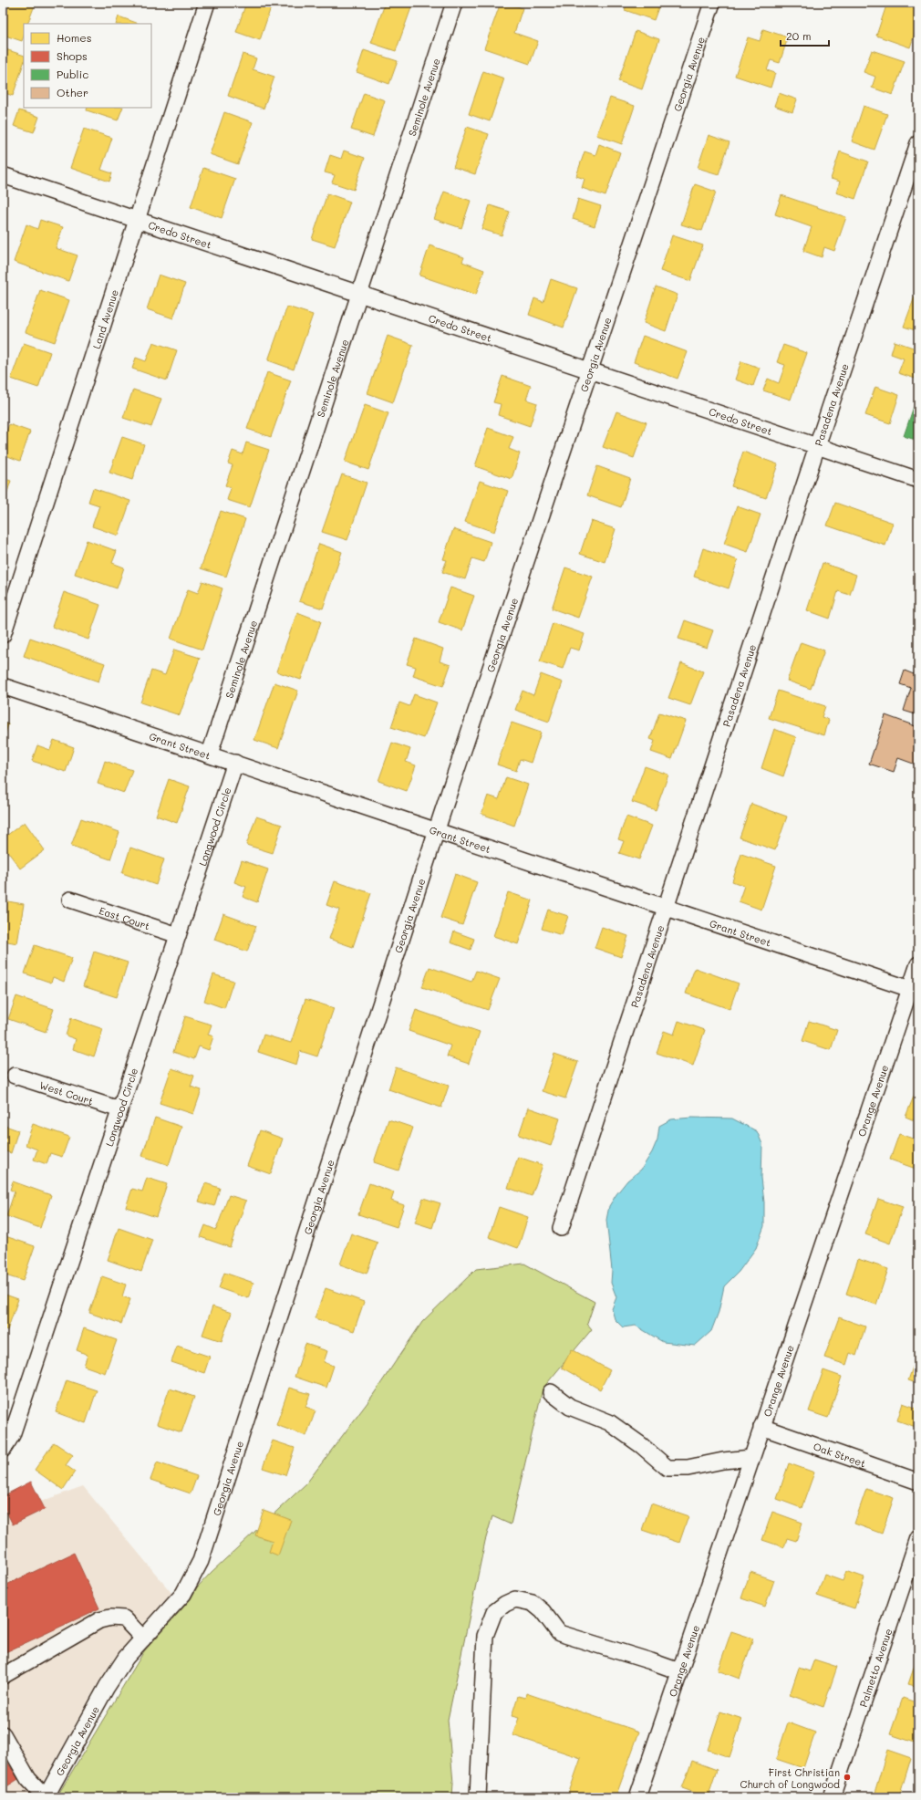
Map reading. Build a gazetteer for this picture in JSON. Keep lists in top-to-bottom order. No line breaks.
{"streets":{"street":["Georgia Avenue","Seminole Avenue","Credo Street","Land Avenue","Pasadena Avenue","Grant Street","Longwood Circle","East Court","West Court","Orange Avenue","Oak Street","Palmetto Avenue"]},"crossings":[["Georgia Avenue","Credo Street"],["Georgia Avenue","Grant Street"],["Seminole Avenue","Credo Street"],["Seminole Avenue","Grant Street"],["Credo Street","Land Avenue"],["Credo Street","Pasadena Avenue"],["Pasadena Avenue","Grant Street"],["Grant Street","Longwood Circle"],["Grant Street","Orange Avenue"],["Longwood Circle","East Court"],["Longwood Circle","West Court"],["Orange Avenue","Oak Street"]],"places":["First Christian Church of Longwood"],"legend":["Homes","Shops","Public","Other"],"scale_bar":"20 m"}
